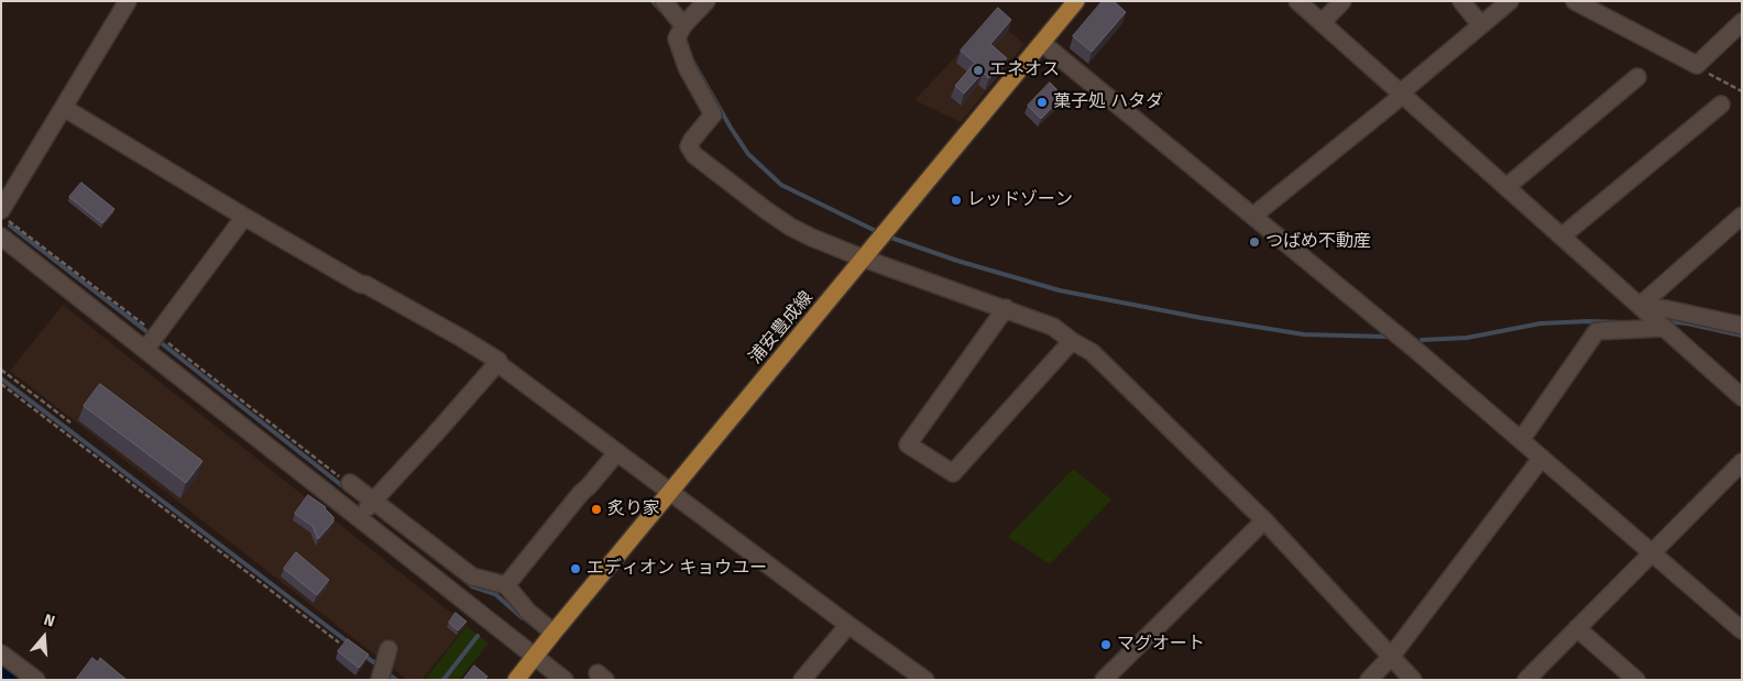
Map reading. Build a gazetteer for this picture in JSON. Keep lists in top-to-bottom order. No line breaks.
{"streets":{"main road":["浦安豊成線"]},"places":["エネオス","菓子処 ハタダ","レッドゾーン","つばめ不動産","炙り家","エディオン キョウユー","マグオート"],"north":"top"}
